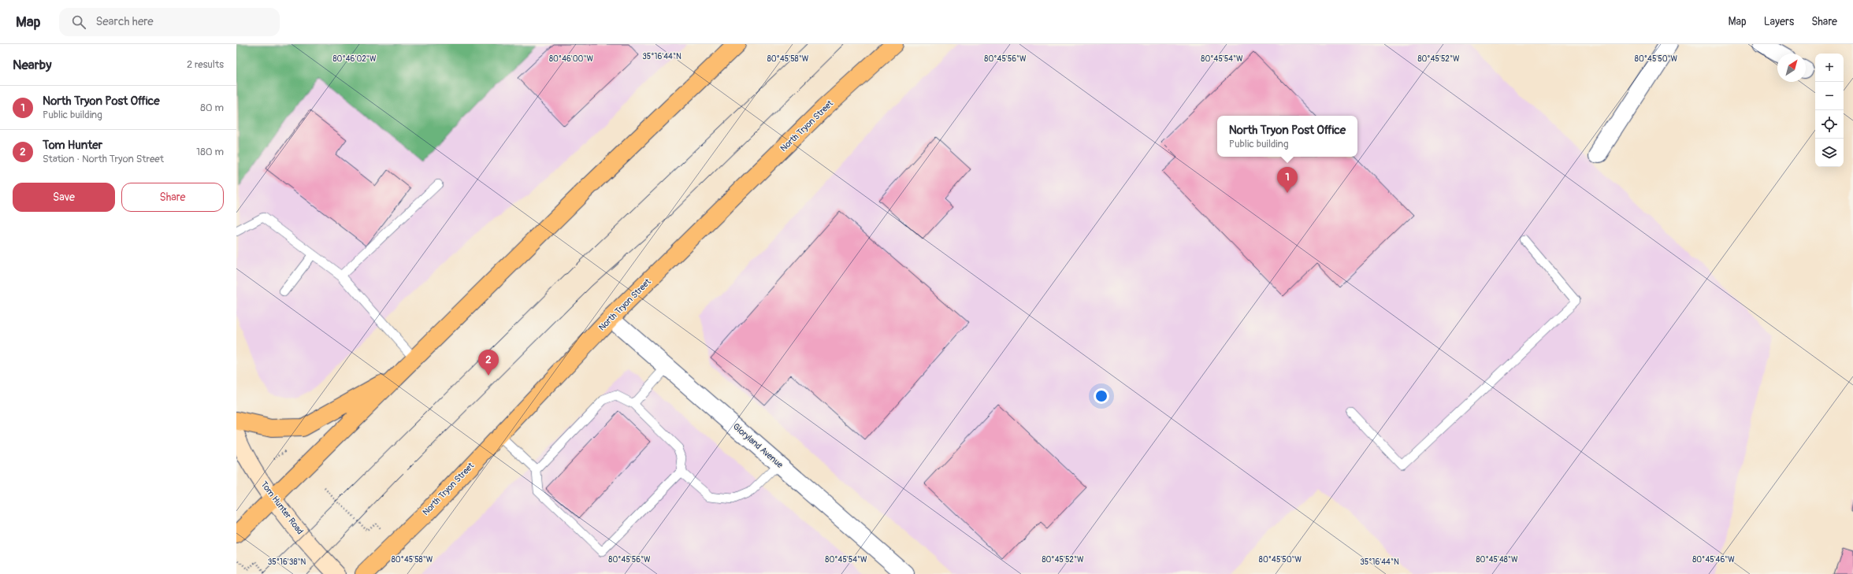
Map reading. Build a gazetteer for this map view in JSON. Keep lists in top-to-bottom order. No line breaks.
{"streets":{"main road":["North Tryon Street"],"street":["Gloryland Avenue","Tom Hunter Road"]},"crossings":[["North Tryon Street","Gloryland Avenue"]],"north":"top right","page":{"header":"Map","search":"Search here","nav":["Map","Layers","Share"],"heading":["Nearby","2 results"],"map_buttons":["+","−"],"list":[{"mark":"1","name":"North Tryon Post Office","note":"Public building","value":"80 m"},{"mark":"2","name":"Tom Hunter","note":"Station · North Tryon Street","value":"180 m"}],"popup":["North Tryon Post Office","Public building"],"pins":["1","2"],"buttons":["Save","Share"]},"coordinates":["35°16'44\"N","80°46'00\"W","80°45'58\"W","80°45'56\"W","80°45'54\"W","80°45'52\"W","80°45'50\"W","80°46'02\"W","80°45'48\"W","80°45'46\"W","35°16'38\"N"]}
